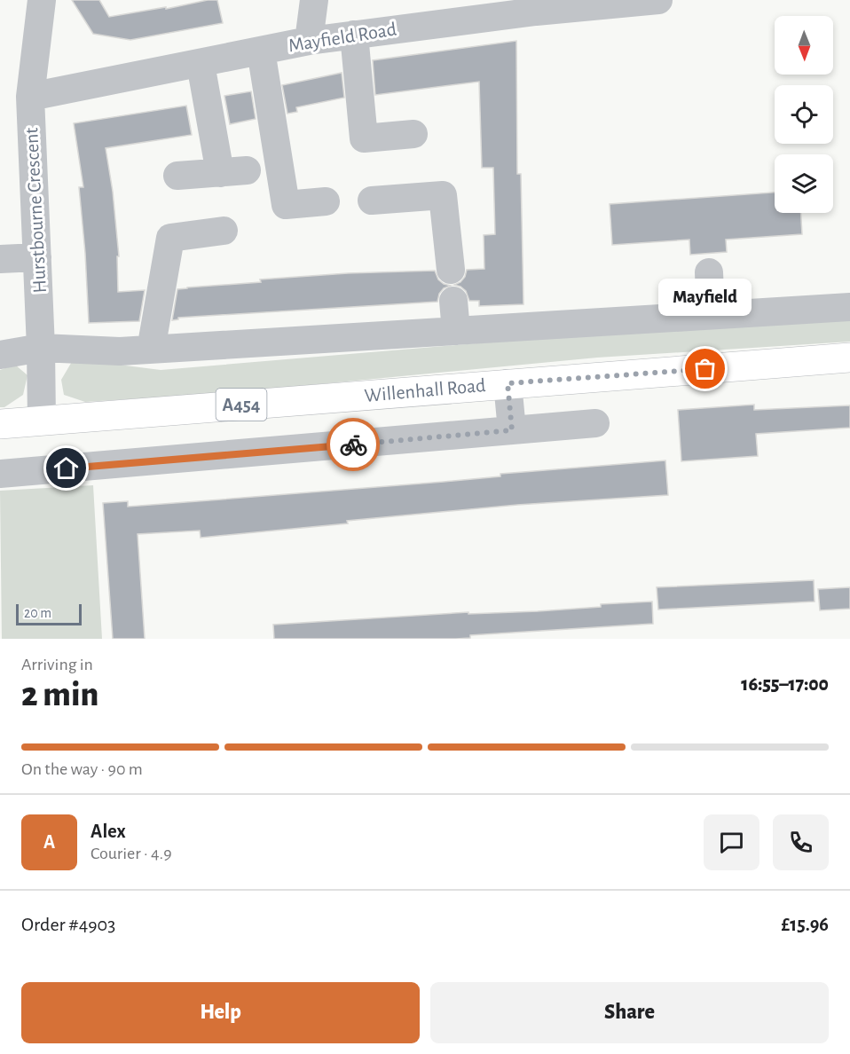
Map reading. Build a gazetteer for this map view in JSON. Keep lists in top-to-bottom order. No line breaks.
{"streets":{"highway":["Willenhall Road","A454"],"street":["Mayfield Road","Hurstbourne Crescent"]},"crossings":[["Mayfield Road","Hurstbourne Crescent"],["Hurstbourne Crescent","Willenhall Road"]],"places":["Mayfield"],"scale_bar":"20 m","north":"bottom","page":{"bubble":"Mayfield","scale":"20 m","heading":["2 min","Arriving in","16:55–17:00"],"panel":["Alex","Courier · 4.9","Order #4903","£15.96"],"bar":"On the way · 90 m","round":"A","buttons":["Help","Share"]}}
